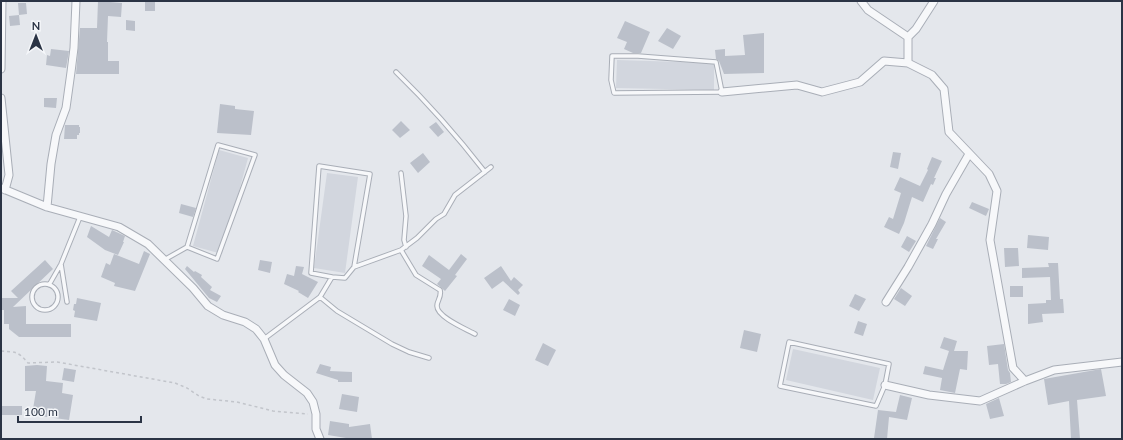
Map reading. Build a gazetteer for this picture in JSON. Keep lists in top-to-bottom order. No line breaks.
{"scale_bar":"100 m","north":"top"}
